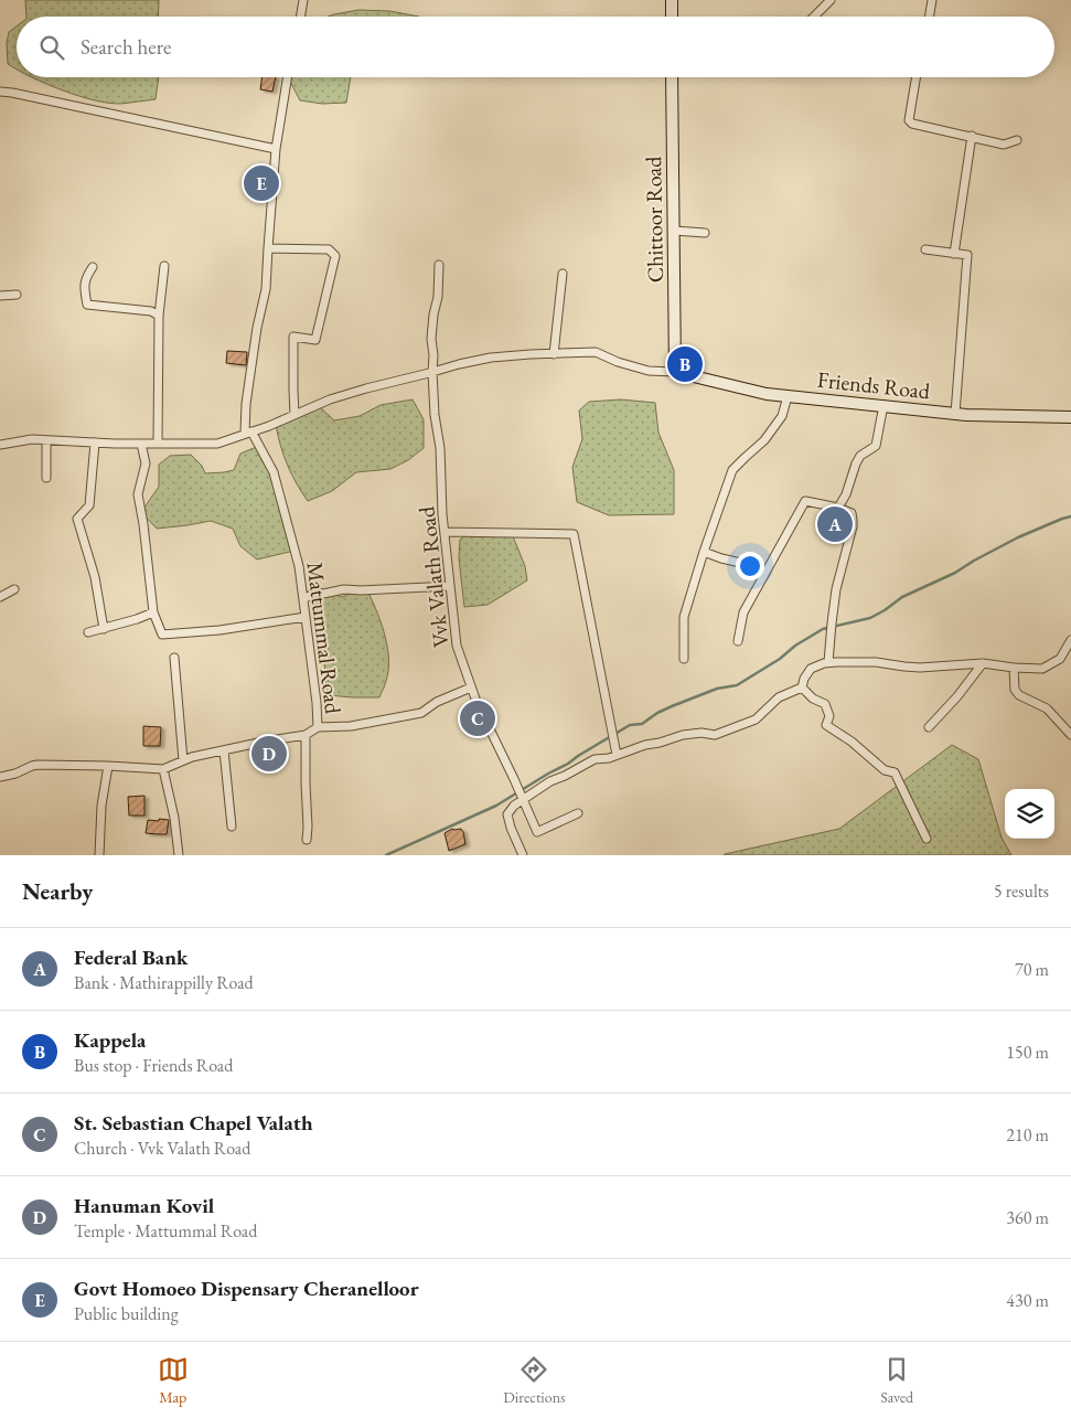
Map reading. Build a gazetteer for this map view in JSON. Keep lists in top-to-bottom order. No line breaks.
{"streets":{"main road":["Chittoor Road","Friends Road"],"street":["Vvk Valath Road","Mattummal Road"]},"crossings":[["Chittoor Road","Friends Road"]],"page":{"search":"Search here","pins":["E","B","A","C","D"],"heading":["Nearby","5 results"],"list":[{"mark":"A","name":"Federal Bank","note":"Bank · Mathirappilly Road","value":"70 m"},{"mark":"B","name":"Kappela","note":"Bus stop · Friends Road","value":"150 m"},{"mark":"C","name":"St. Sebastian Chapel Valath","note":"Church · Vvk Valath Road","value":"210 m"},{"mark":"D","name":"Hanuman Kovil","note":"Temple · Mattummal Road","value":"360 m"},{"mark":"E","name":"Govt Homoeo Dispensary Cheranelloor","note":"Public building","value":"430 m"}],"nav":["Map","Directions","Saved"]}}
